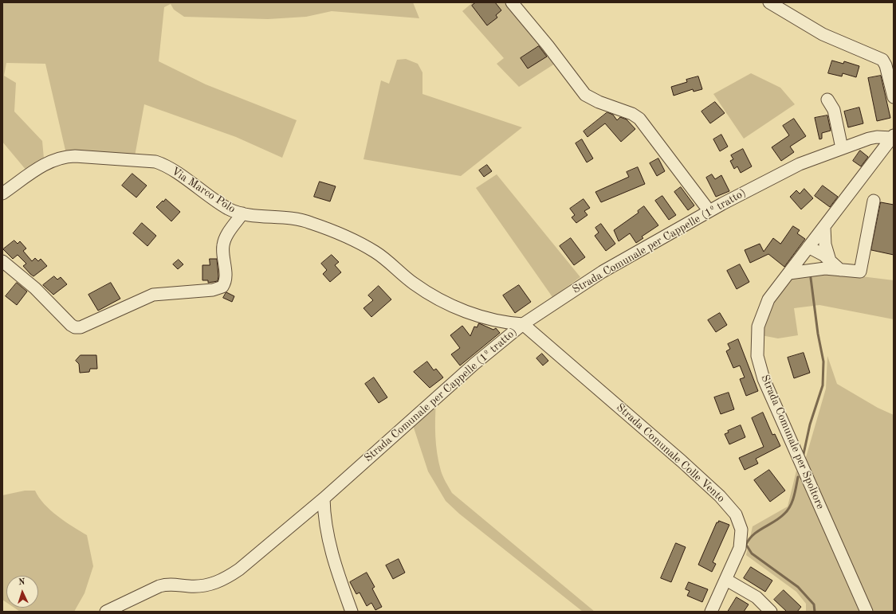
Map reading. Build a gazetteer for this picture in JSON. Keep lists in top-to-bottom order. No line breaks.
{"streets":{"street":["Via Marco Polo","Strada Comunale per Cappelle (1º tratto)","Strada Comunale per Spoltore","Strada Comunale Colle Vento"]},"crossings":[["Via Marco Polo","Strada Comunale per Cappelle (1º tratto)"],["Via Marco Polo","Strada Comunale Colle Vento"],["Strada Comunale per Cappelle (1º tratto)","Strada Comunale per Spoltore"],["Strada Comunale per Cappelle (1º tratto)","Strada Comunale Colle Vento"]],"north":"top"}
